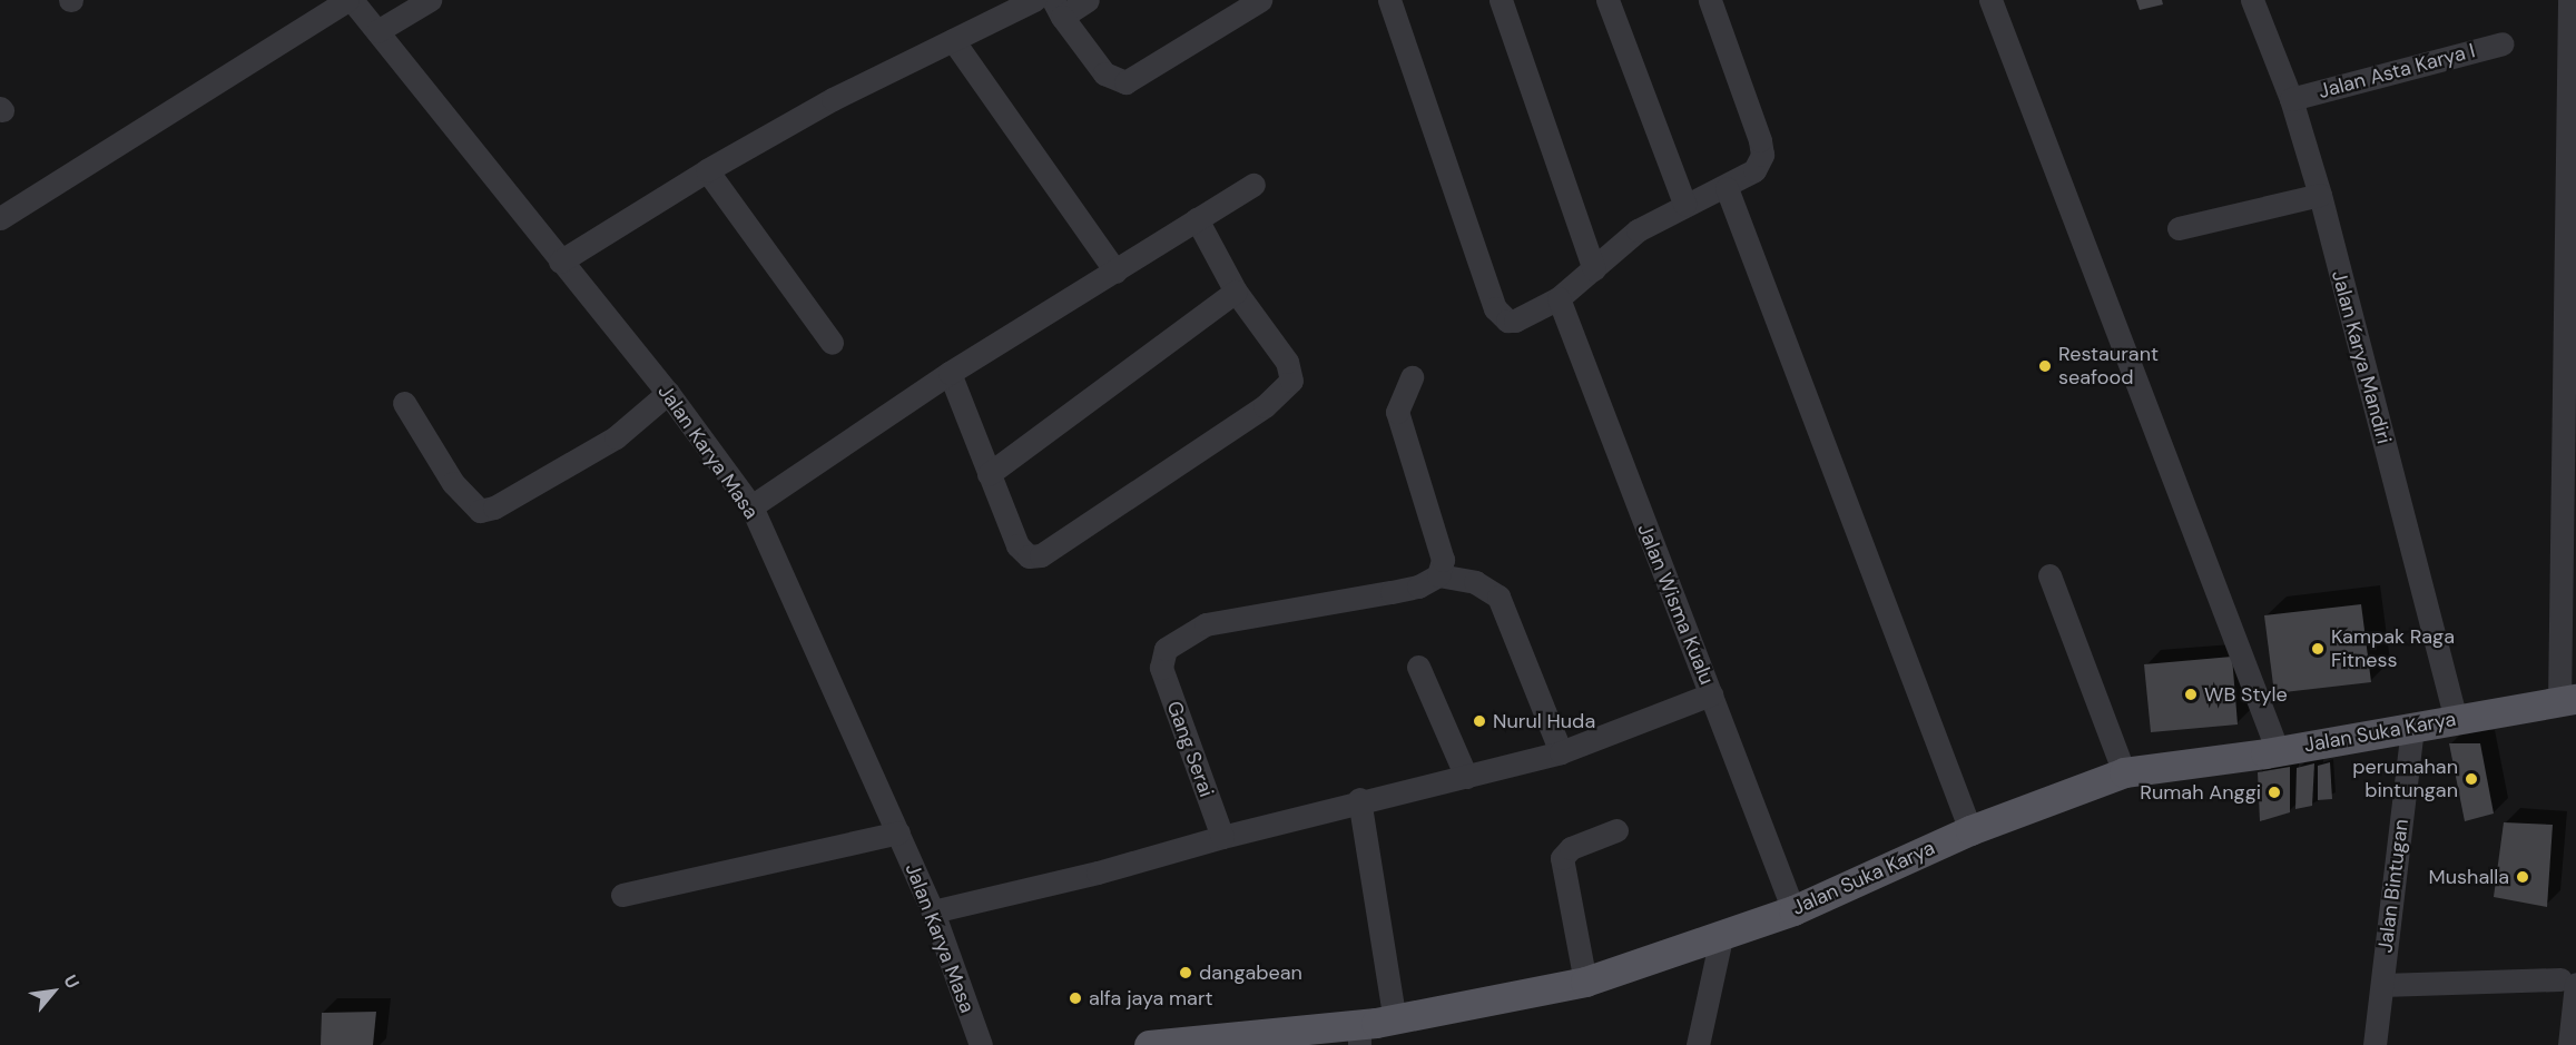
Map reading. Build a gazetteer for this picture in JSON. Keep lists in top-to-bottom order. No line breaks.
{"streets":{"main road":["Jalan Suka Karya"],"street":["Jalan Asta Karya I","Jalan Karya Mandiri","Jalan Karya Masa","Jalan Wisma Kualu","Gang Serai","Jalan Bintugan"]},"crossings":[["Jalan Asta Karya I","Jalan Karya Mandiri"],["Jalan Karya Mandiri","Jalan Suka Karya"],["Jalan Wisma Kualu","Jalan Suka Karya"],["Jalan Suka Karya","Jalan Bintugan"]],"places":["Restaurant seafood","Kampak Raga Fitness","WB Style","Nurul Huda","perumahan bintungan","Rumah Anggi","Mushalla","dangabean","alfa jaya mart"],"north":"top right"}
